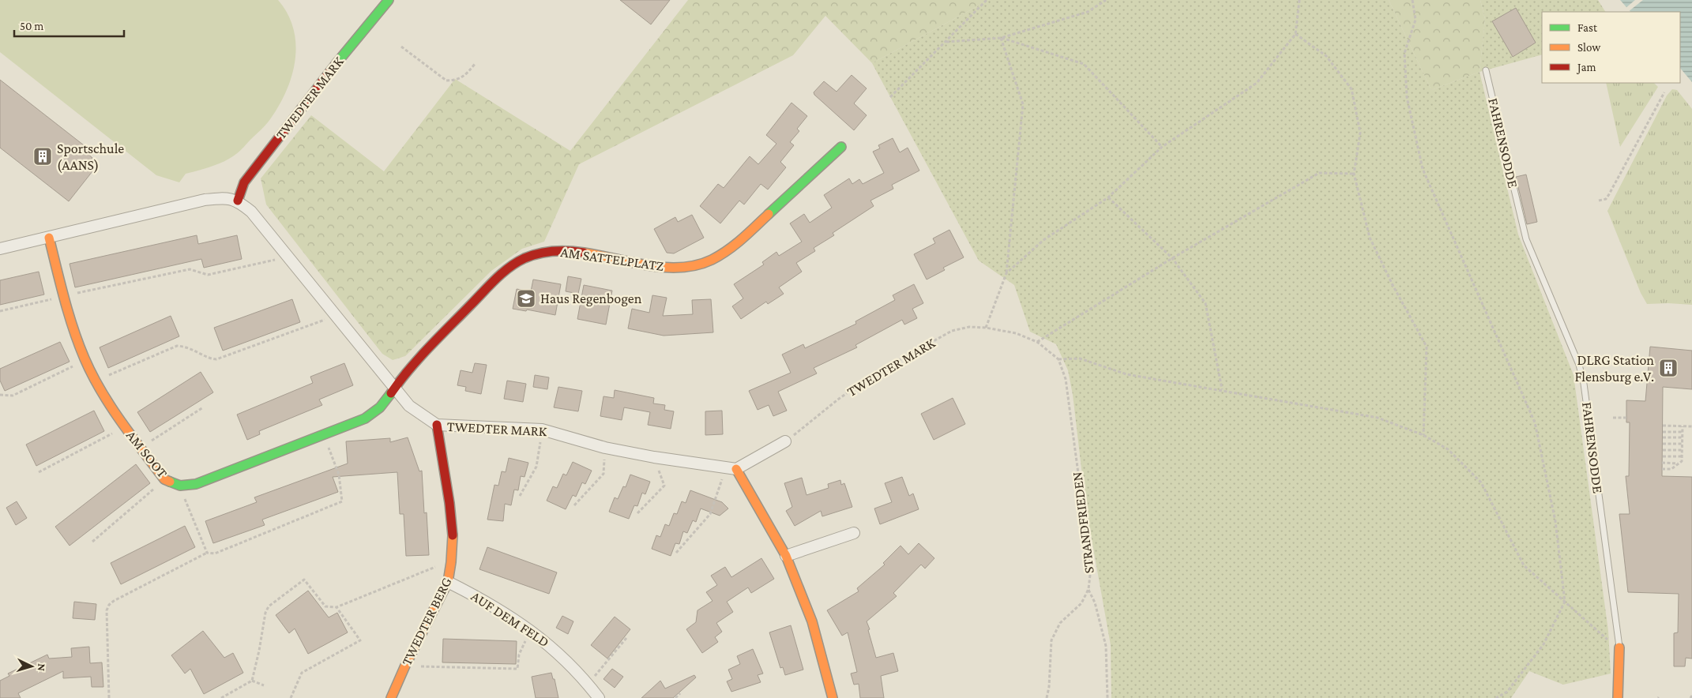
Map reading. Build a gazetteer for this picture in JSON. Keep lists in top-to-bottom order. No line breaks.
{"streets":{"street":["TWEDTER MARK","FAHRENSODDE","AM SATTELPLATZ","AM SOOT","AUF DEM FELD","TWEDTER BERG"],"path":["STRANDFRIEDEN"]},"crossings":[["TWEDTER MARK","AM SATTELPLATZ"],["TWEDTER MARK","AM SOOT"],["TWEDTER MARK","STRANDFRIEDEN"],["TWEDTER MARK","TWEDTER BERG"],["AM SATTELPLATZ","AM SOOT"],["AUF DEM FELD","TWEDTER BERG"]],"places":{"building":["Sportschule (AANS)","DLRG Station Flensburg e.V."],"school or university":["Haus Regenbogen"]},"legend":["Fast","Slow","Jam"],"scale_bar":"50 m","north":"right"}
